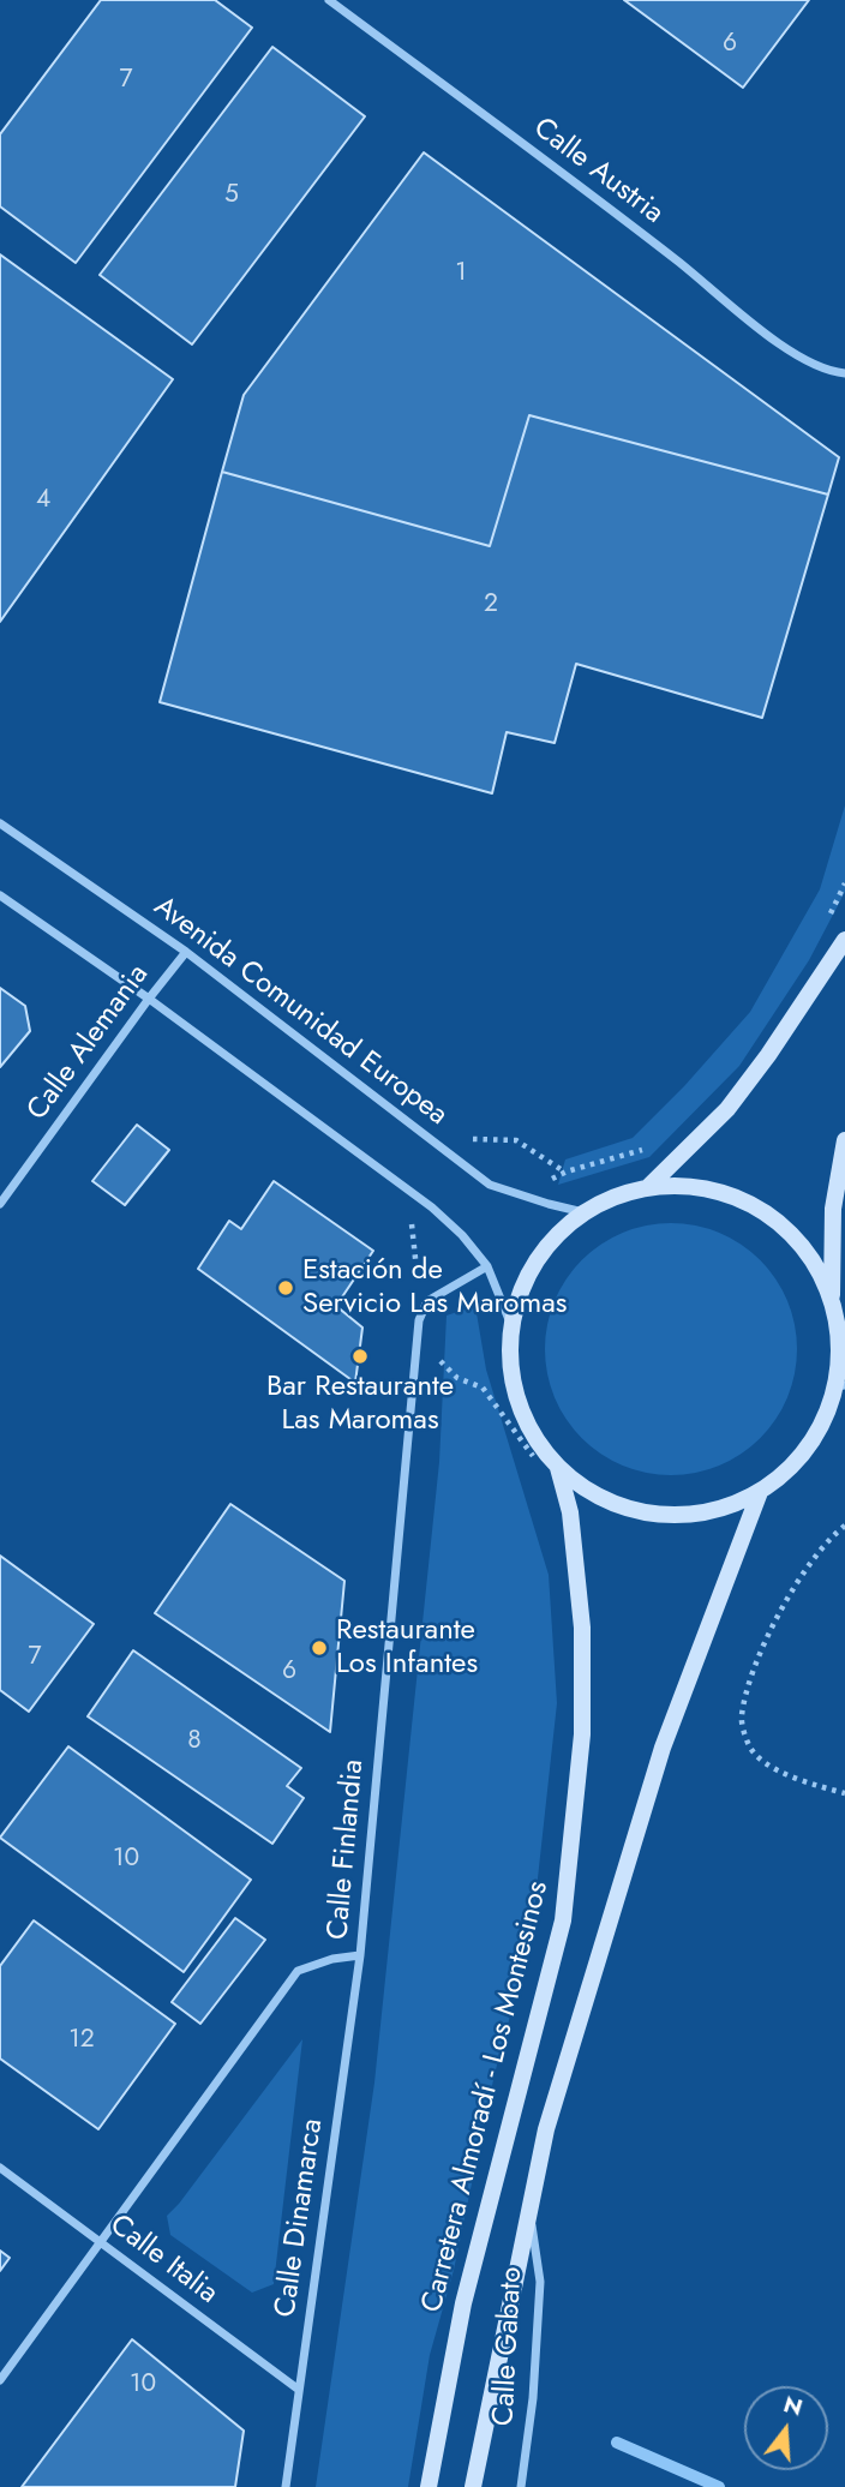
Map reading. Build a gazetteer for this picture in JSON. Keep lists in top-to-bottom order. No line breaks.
{"streets":{"main road":["Carretera Almoradí - Los Montesinos"],"street":["Calle Austria","Avenida Comunidad Europea","Calle Alemania","Calle Finlandia","Calle Dinamarca","Calle Italia","Calle Gabato"]},"crossings":[["Avenida Comunidad Europea","Calle Alemania"],["Calle Finlandia","Calle Dinamarca"],["Calle Finlandia","Calle Italia"],["Calle Dinamarca","Calle Italia"]],"places":["Estación de Servicio Las Maromas","Bar Restaurante Las Maromas","Restaurante Los Infantes"],"house_numbers":["6","7","5","1","4","2","7","6","8","10","12","10"],"north":"top"}
